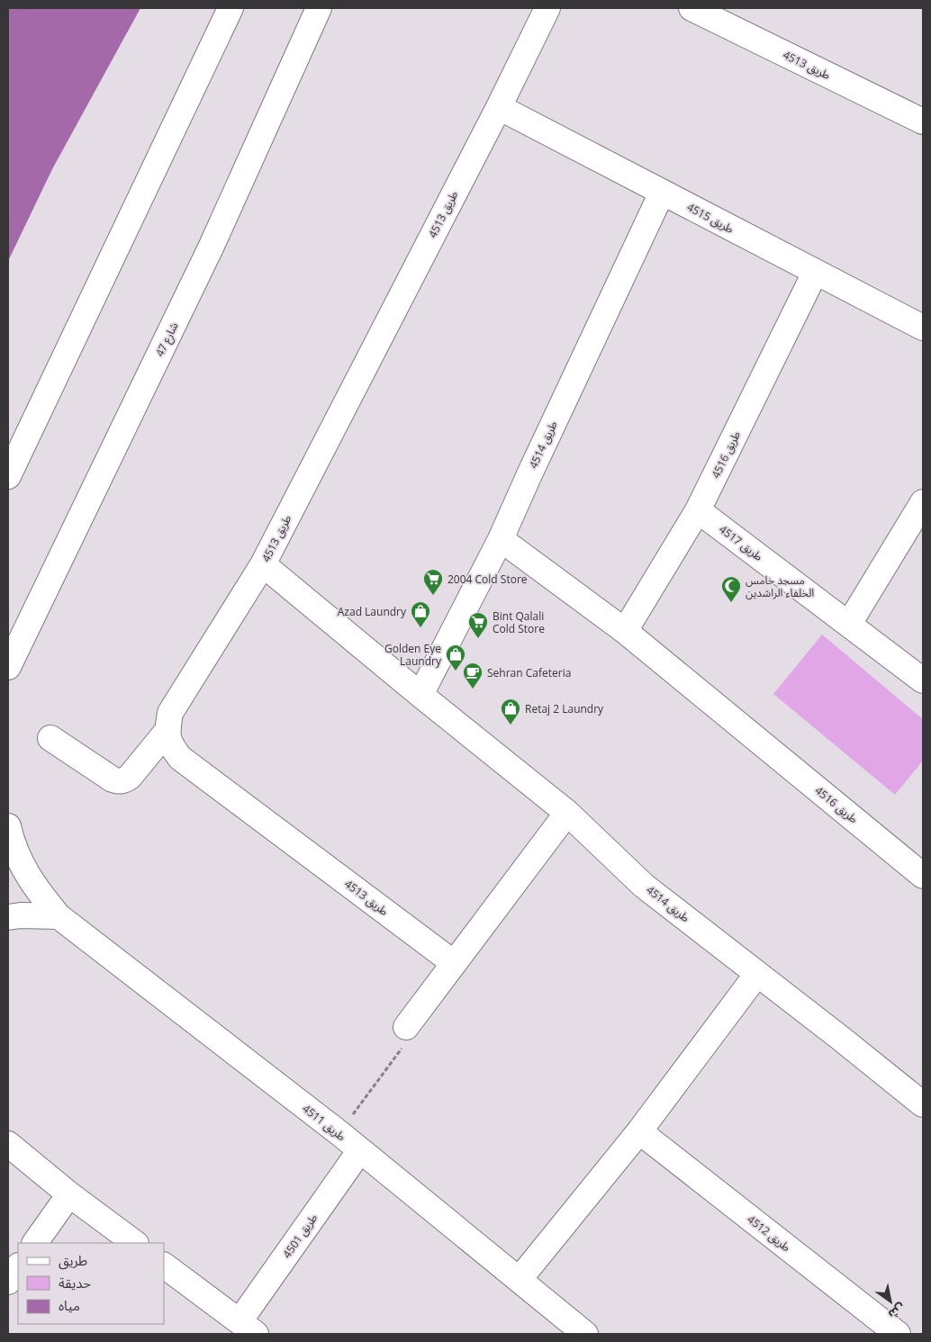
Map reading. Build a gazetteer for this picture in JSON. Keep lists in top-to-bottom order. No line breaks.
{"streets":{"street":["طريق 4513","طريق 4515","شارع 47","طريق 4514","طريق 4516","طريق 4517","طريق 4511","طريق 4512","طريق 4501"]},"crossings":[["طريق 4513","طريق 4515"],["طريق 4513","طريق 4514"],["طريق 4515","طريق 4514"],["طريق 4515","طريق 4516"],["طريق 4514","طريق 4516"],["طريق 4516","طريق 4517"],["طريق 4511","طريق 4501"]],"places":{"supermarket":["2004 Cold Store","Bint Qalali Cold Store"],"mosque":["مسجد خامس الخلفاء الراشدين"],"shop":["Azad Laundry","Golden Eye Laundry","Retaj 2 Laundry"],"cafe":["Sehran Cafeteria"]},"legend":["طريق","حديقة","مياه"],"north":"bottom right"}
